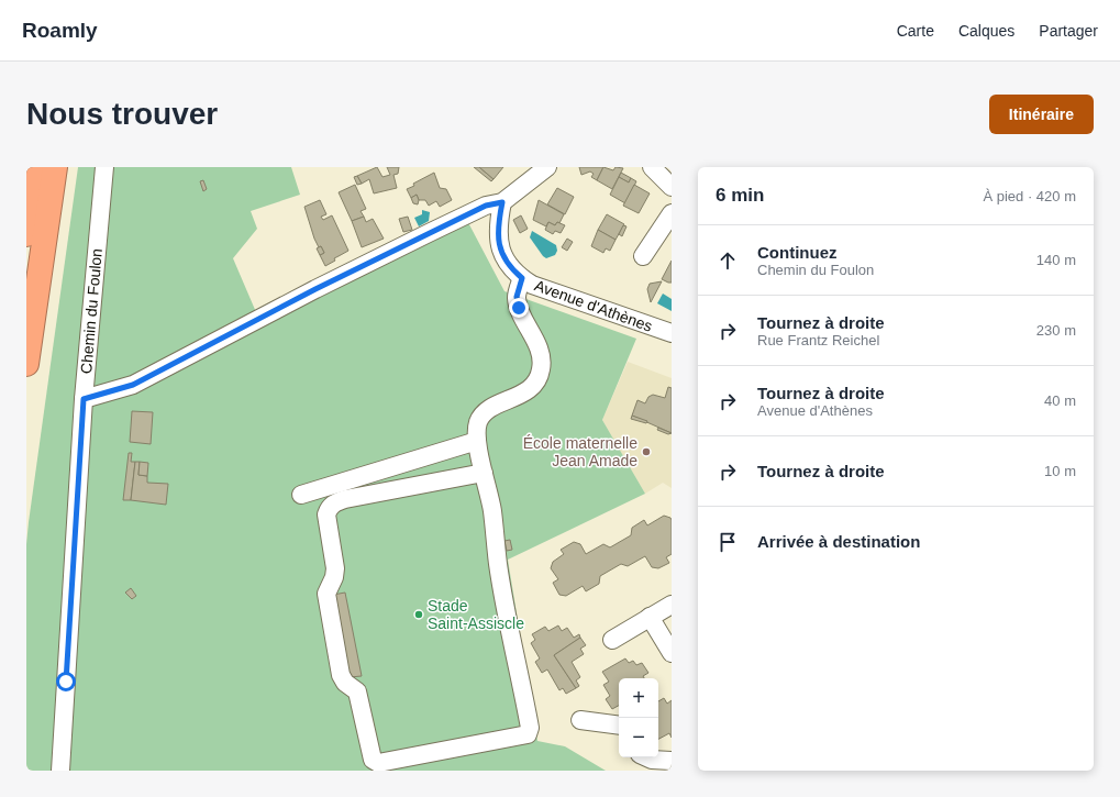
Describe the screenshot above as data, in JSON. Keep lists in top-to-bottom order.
{
  "streets": {
    "street": ["Avenue d'Athènes", "Chemin du Foulon"]
  },
  "places": ["École maternelle Jean Amade", "Stade Saint-Assiscle"],
  "page": {
    "header": "Roamly",
    "nav": ["Carte", "Calques", "Partager"],
    "buttons": "Itinéraire",
    "title": "Nous trouver",
    "heading": ["6 min", "À pied · 420 m"],
    "list": [
      ["Continuez", "Chemin du Foulon", "140 m"],
      ["Tournez à droite", "Rue Frantz Reichel", "230 m"],
      ["Tournez à droite", "Avenue d'Athènes", "40 m"],
      ["Tournez à droite", "10 m"],
      "Arrivée à destination"
    ],
    "map_buttons": ["+", "−"]
  }
}
